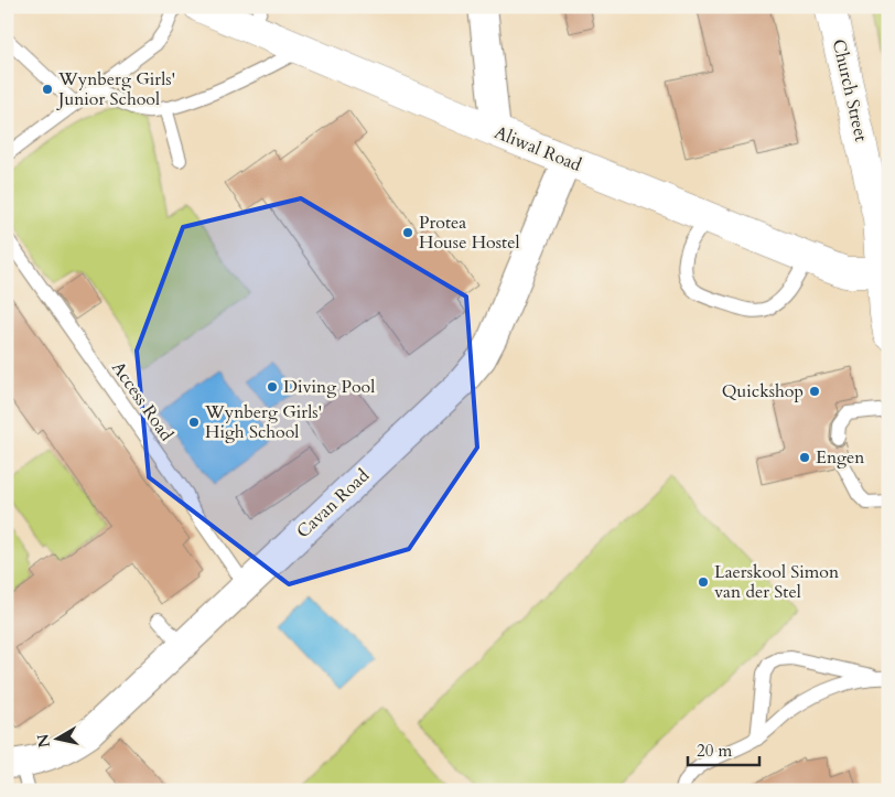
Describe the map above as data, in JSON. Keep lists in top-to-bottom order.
{
  "streets": {
    "street": ["Church Street", "Aliwal Road", "Cavan Road"],
    "lane": ["Access Road"]
  },
  "crossings": [
    ["Church Street", "Aliwal Road"],
    ["Aliwal Road", "Cavan Road"],
    ["Access Road", "Cavan Road"]
  ],
  "places": [
    "Wynberg Girls' Junior School",
    "Protea House Hostel",
    "Diving Pool",
    "Quickshop",
    "Wynberg Girls' High School",
    "Engen",
    "Laerskool Simon van der Stel"
  ],
  "scale_bar": "20 m",
  "north": "left"
}
